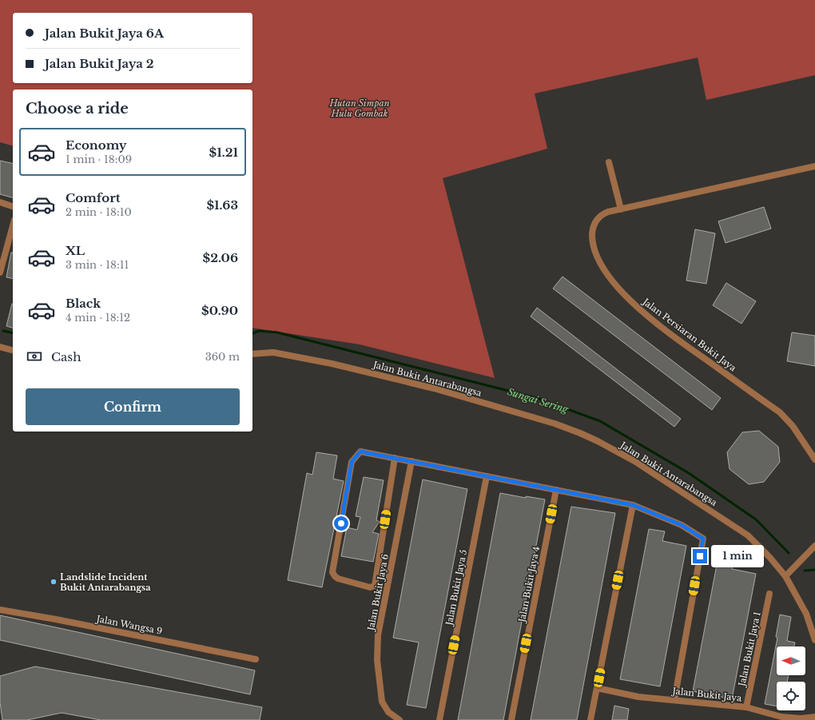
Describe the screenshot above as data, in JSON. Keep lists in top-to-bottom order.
{
  "streets": {
    "street": [
      "Jalan Persiaran Bukit Jaya",
      "Jalan Bukit Antarabangsa",
      "Jalan Bukit Jaya 4",
      "Jalan Bukit Jaya 5",
      "Jalan Bukit Jaya 6",
      "Jalan Wangsa 9",
      "Jalan Bukit Jaya 1",
      "Jalan Bukit Jaya"
    ]
  },
  "crossings": [
    ["Jalan Bukit Jaya 1", "Jalan Bukit Jaya"]
  ],
  "water": ["Sungai Sering"],
  "parks": ["Hutan Simpan Hulu Gombak"],
  "places": ["Landslide Incident Bukit Antarabangsa"],
  "north": "left",
  "page": {
    "banner": ["Jalan Bukit Jaya 6A", "Jalan Bukit Jaya 2"],
    "heading": "Choose a ride",
    "list": [
      {
        "name": "Economy",
        "note": "1 min · 18:09",
        "value": "$1.21"
      },
      {
        "name": "Comfort",
        "note": "2 min · 18:10",
        "value": "$1.63"
      },
      {
        "name": "XL",
        "note": "3 min · 18:11",
        "value": "$2.06"
      },
      {
        "name": "Black",
        "note": "4 min · 18:12",
        "value": "$0.90"
      }
    ],
    "pay": ["Cash", "360 m"],
    "buttons": "Confirm",
    "bubble": "1 min"
  }
}
